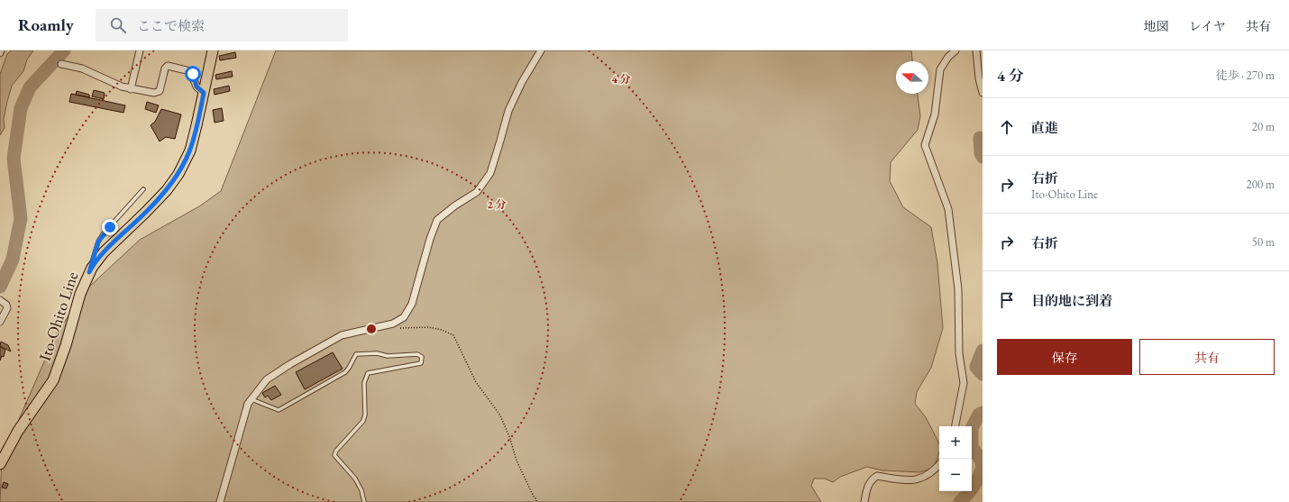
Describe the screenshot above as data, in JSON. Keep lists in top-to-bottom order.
{
  "streets": {
    "main road": ["Ito-Ohito Line"]
  },
  "north": "left",
  "page": {
    "header": "Roamly",
    "search": "ここで検索",
    "nav": ["地図", "レイヤ", "共有"],
    "heading": ["4 分", "徒歩 · 270 m"],
    "list": [
      ["直進", "20 m"],
      ["右折", "Ito-Ohito Line", "200 m"],
      ["右折", "50 m"],
      "目的地に到着"
    ],
    "buttons": ["保存", "共有"],
    "map_buttons": ["+", "−"]
  },
  "rings": ["4 分", "2 分"]
}
